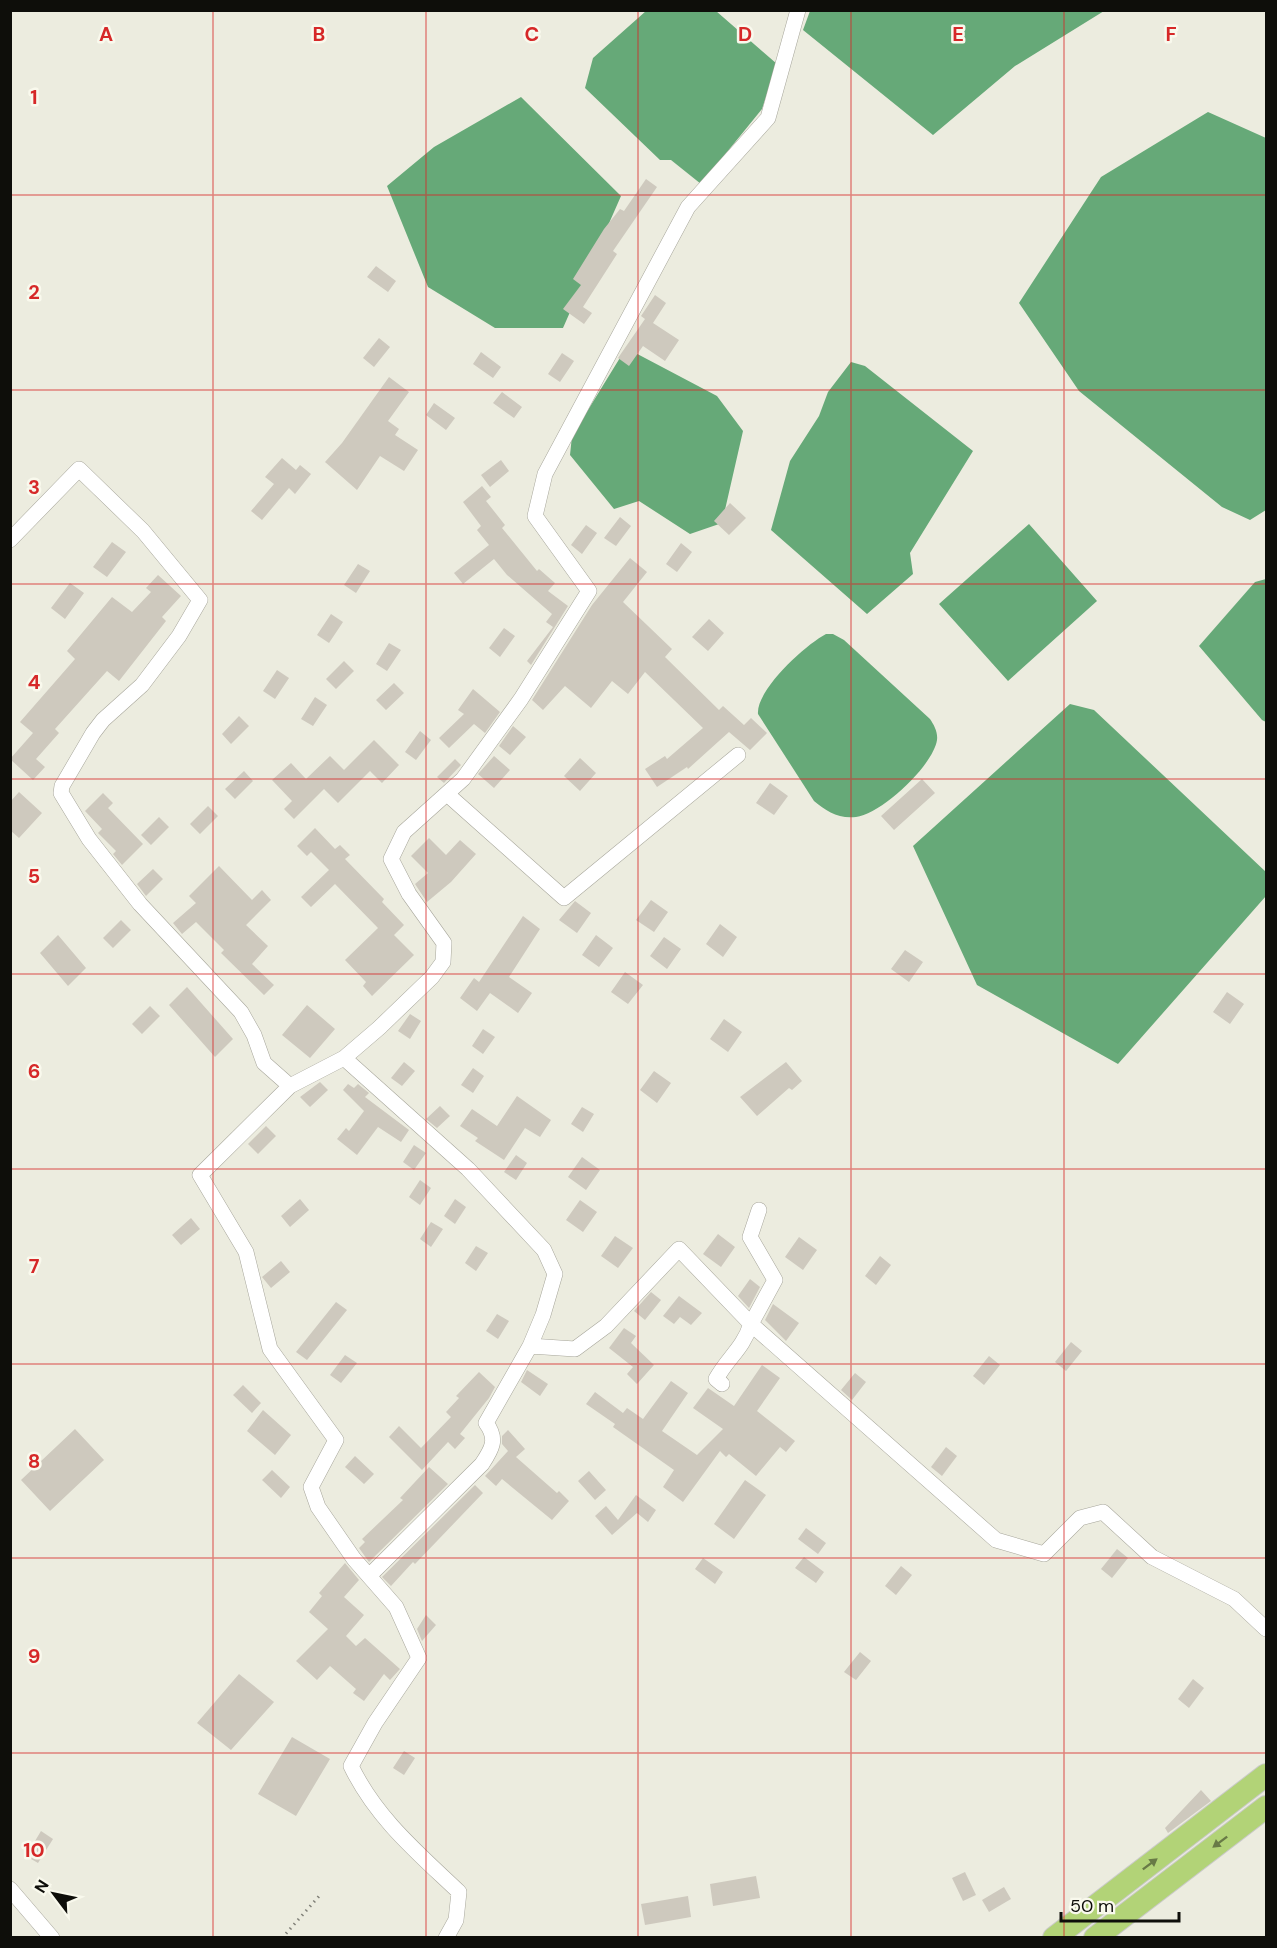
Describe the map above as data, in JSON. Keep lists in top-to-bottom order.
{
  "scale_bar": "50 m",
  "north": "top left",
  "grid": {
    "columns": [
      "A",
      "B",
      "C",
      "D",
      "E",
      "F"
    ],
    "rows": [
      "1",
      "2",
      "3",
      "4",
      "5",
      "6",
      "7",
      "8",
      "9",
      "10"
    ]
  }
}
